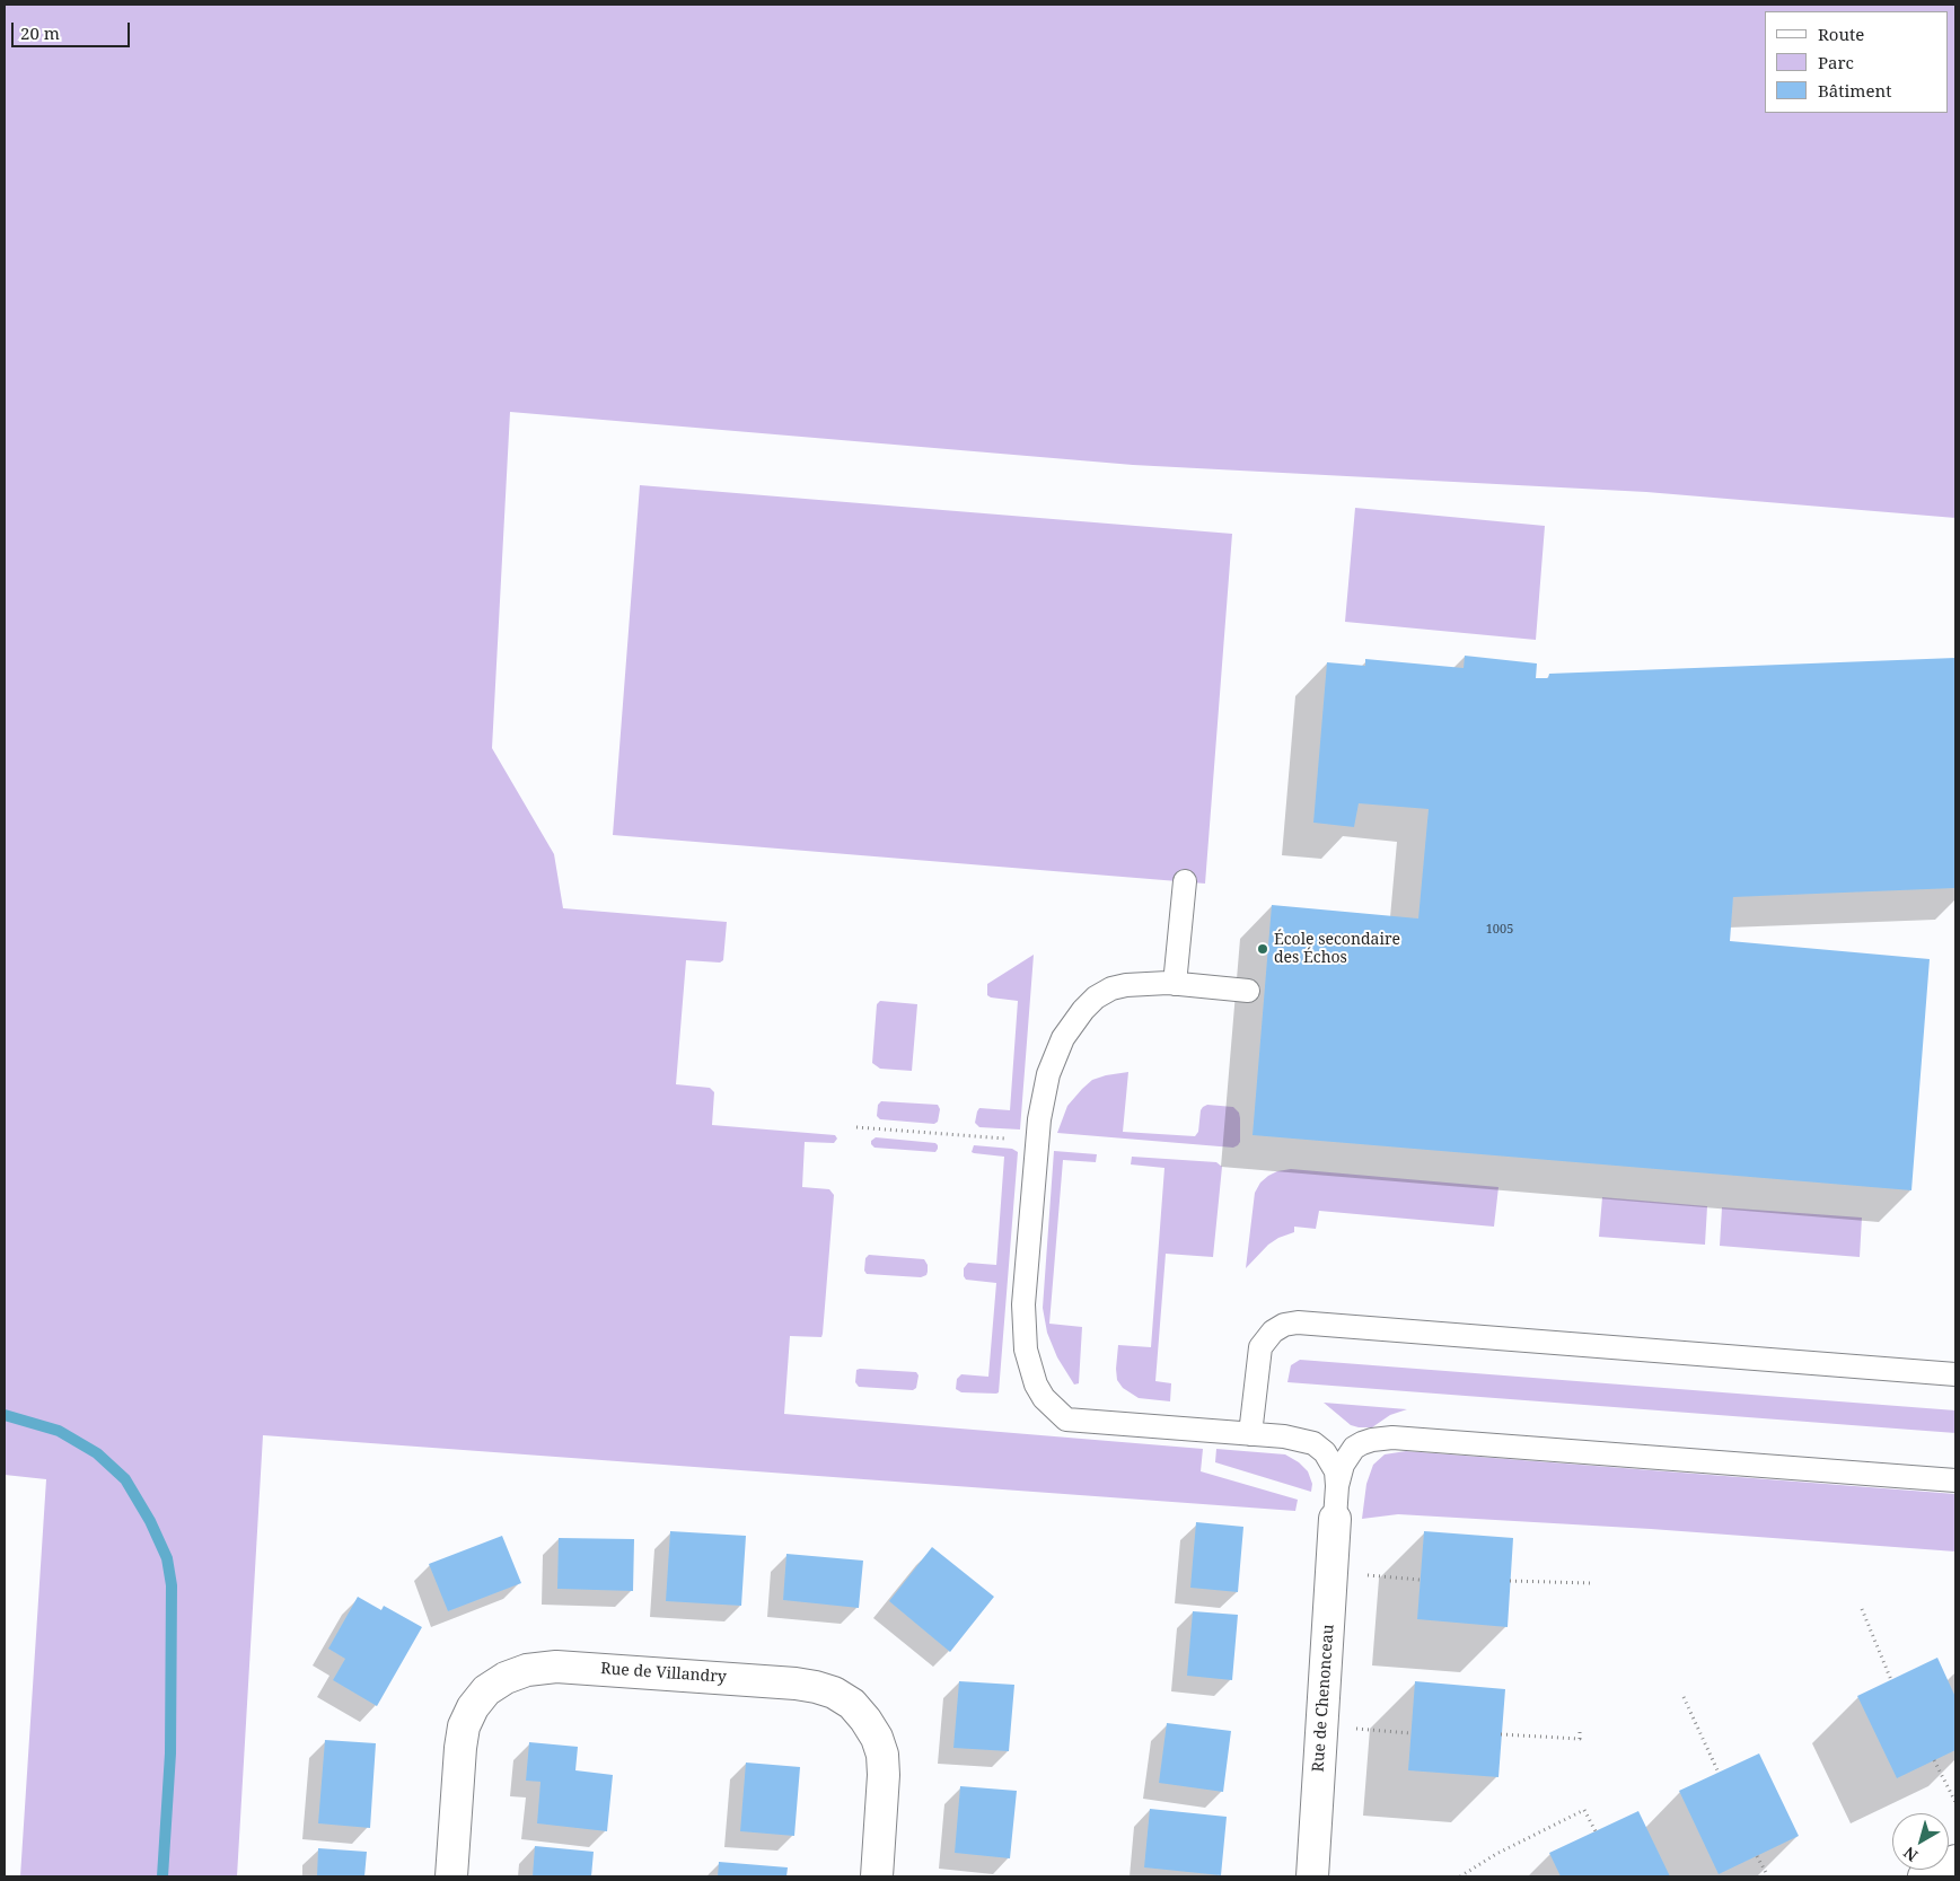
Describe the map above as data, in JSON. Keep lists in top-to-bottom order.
{
  "streets": {
    "street": ["Rue de Villandry", "Rue de Chenonceau"]
  },
  "places": ["École secondaire des Échos"],
  "house_numbers": ["1005"],
  "legend": ["Route", "Parc", "Bâtiment"],
  "scale_bar": "20 m",
  "north": "bottom left"
}
